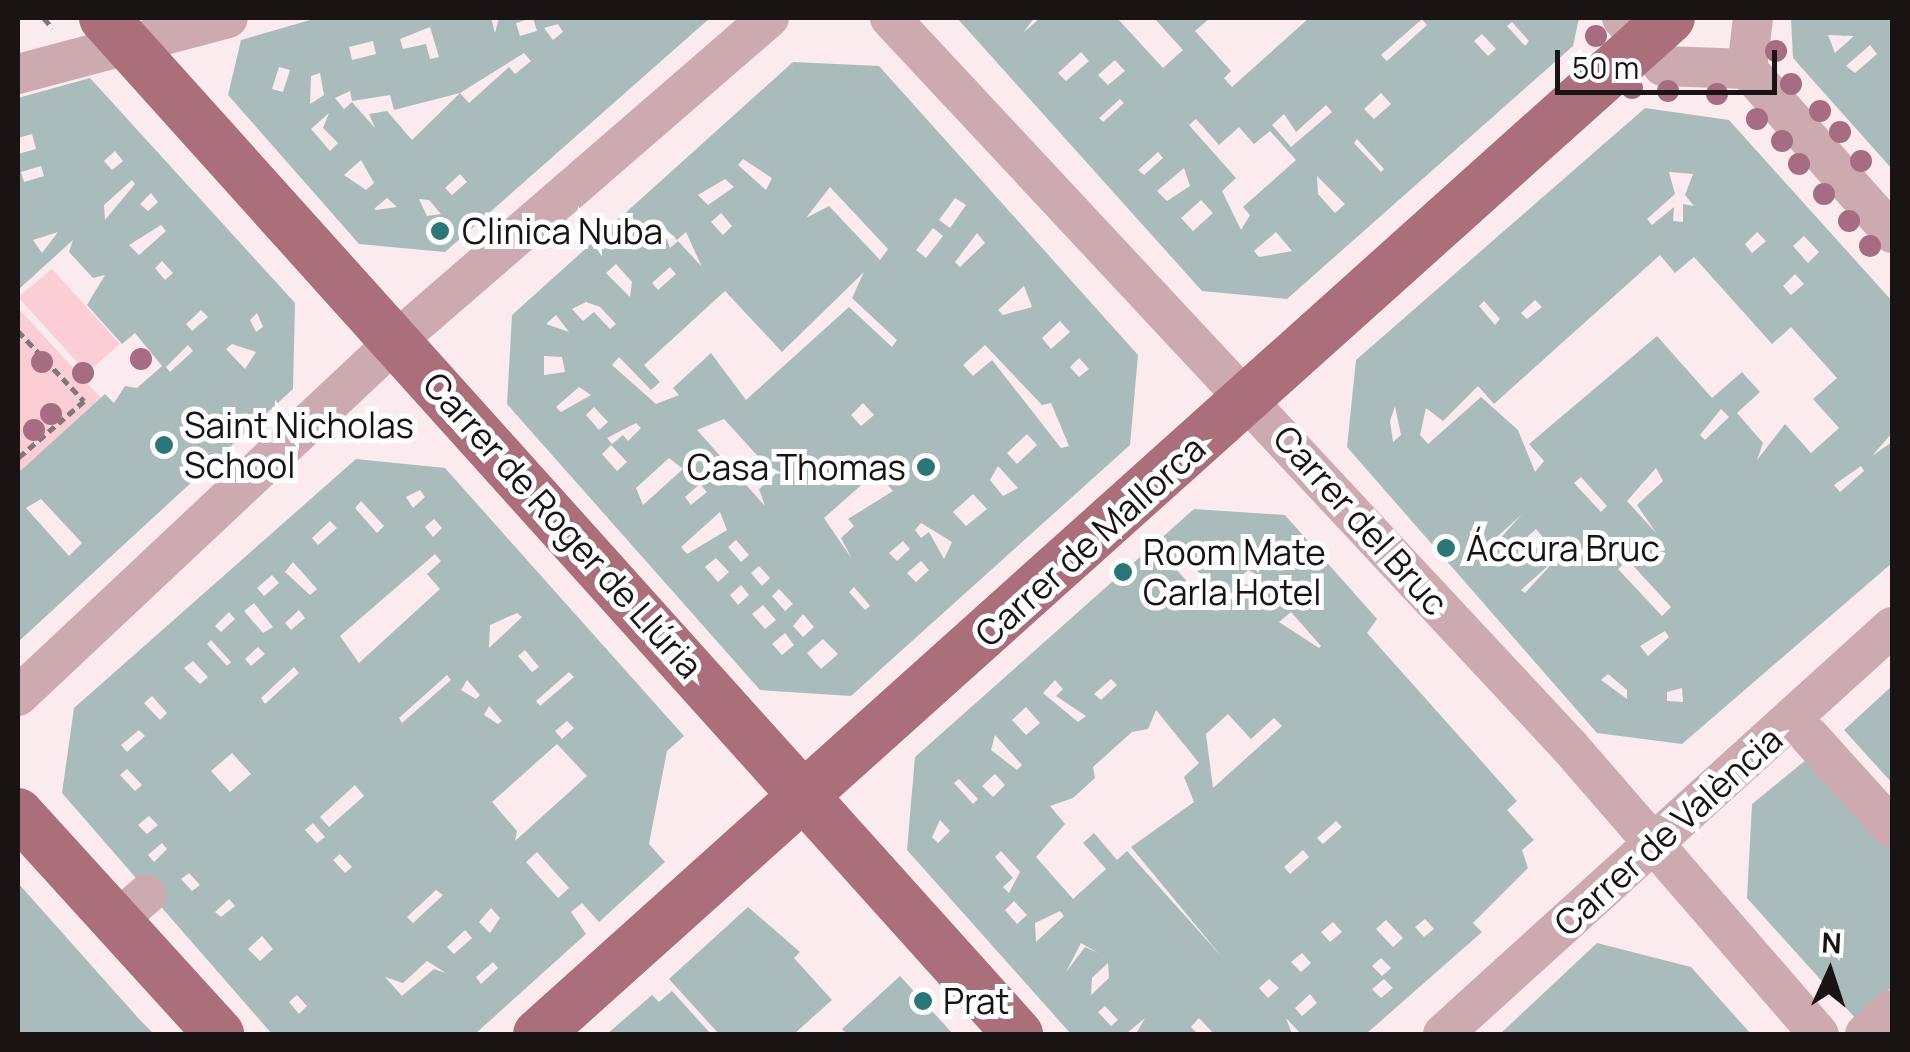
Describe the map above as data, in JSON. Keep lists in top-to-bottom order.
{
  "streets": {
    "main road": ["Carrer de Roger de Llúria", "Carrer de Mallorca"],
    "street": ["Carrer del Bruc", "Carrer de València"]
  },
  "crossings": [
    ["Carrer del Bruc", "Carrer de Mallorca"],
    ["Carrer del Bruc", "Carrer de València"],
    ["Carrer de Roger de Llúria", "Carrer de Mallorca"]
  ],
  "places": [
    "Clinica Nuba",
    "Saint Nicholas School",
    "Casa Thomas",
    "Áccura Bruc",
    "Room Mate Carla Hotel",
    "Prat"
  ],
  "scale_bar": "50 m",
  "north": "top"
}
